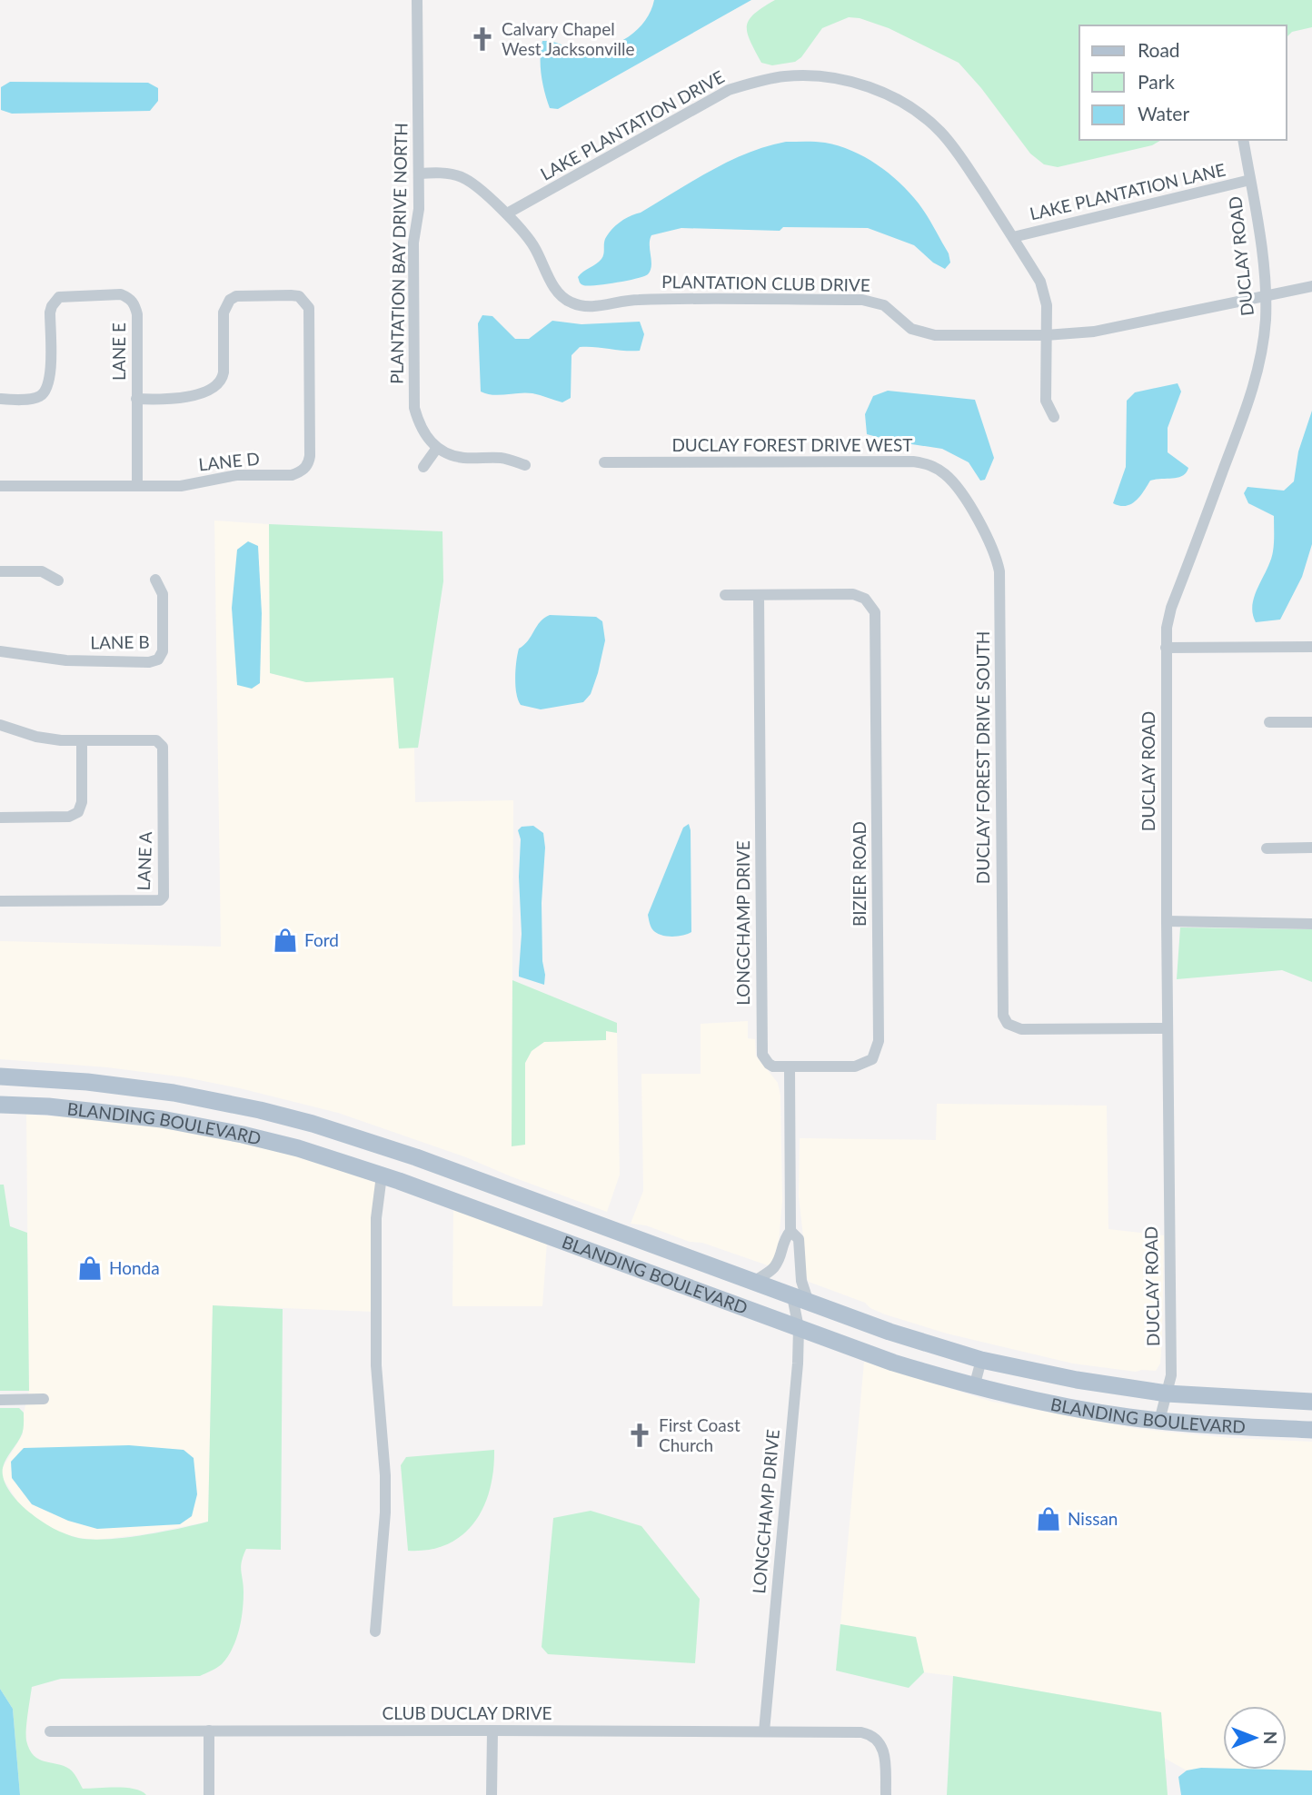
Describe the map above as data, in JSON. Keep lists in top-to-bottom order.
{
  "streets": {
    "main road": ["BLANDING BOULEVARD"],
    "street": [
      "LAKE PLANTATION DRIVE",
      "LAKE PLANTATION LANE",
      "PLANTATION BAY DRIVE NORTH",
      "DUCLAY ROAD",
      "PLANTATION CLUB DRIVE",
      "LANE E",
      "DUCLAY FOREST DRIVE WEST",
      "LANE D",
      "LANE B",
      "DUCLAY FOREST DRIVE SOUTH",
      "LANE A",
      "BIZIER ROAD",
      "LONGCHAMP DRIVE",
      "CLUB DUCLAY DRIVE"
    ]
  },
  "crossings": [
    ["LAKE PLANTATION DRIVE", "LAKE PLANTATION LANE"],
    ["LAKE PLANTATION DRIVE", "PLANTATION CLUB DRIVE"],
    ["LAKE PLANTATION LANE", "DUCLAY ROAD"],
    ["PLANTATION BAY DRIVE NORTH", "PLANTATION CLUB DRIVE"],
    ["DUCLAY ROAD", "PLANTATION CLUB DRIVE"],
    ["DUCLAY ROAD", "DUCLAY FOREST DRIVE SOUTH"],
    ["DUCLAY ROAD", "BLANDING BOULEVARD"],
    ["LANE E", "LANE D"],
    ["DUCLAY FOREST DRIVE WEST", "DUCLAY FOREST DRIVE SOUTH"],
    ["BIZIER ROAD", "LONGCHAMP DRIVE"],
    ["LONGCHAMP DRIVE", "BLANDING BOULEVARD"],
    ["LONGCHAMP DRIVE", "CLUB DUCLAY DRIVE"]
  ],
  "places": {
    "church": ["Calvary Chapel West Jacksonville", "First Coast Church"],
    "shop": ["Ford", "Honda", "Nissan"]
  },
  "legend": ["Road", "Park", "Water"],
  "north": "right"
}
